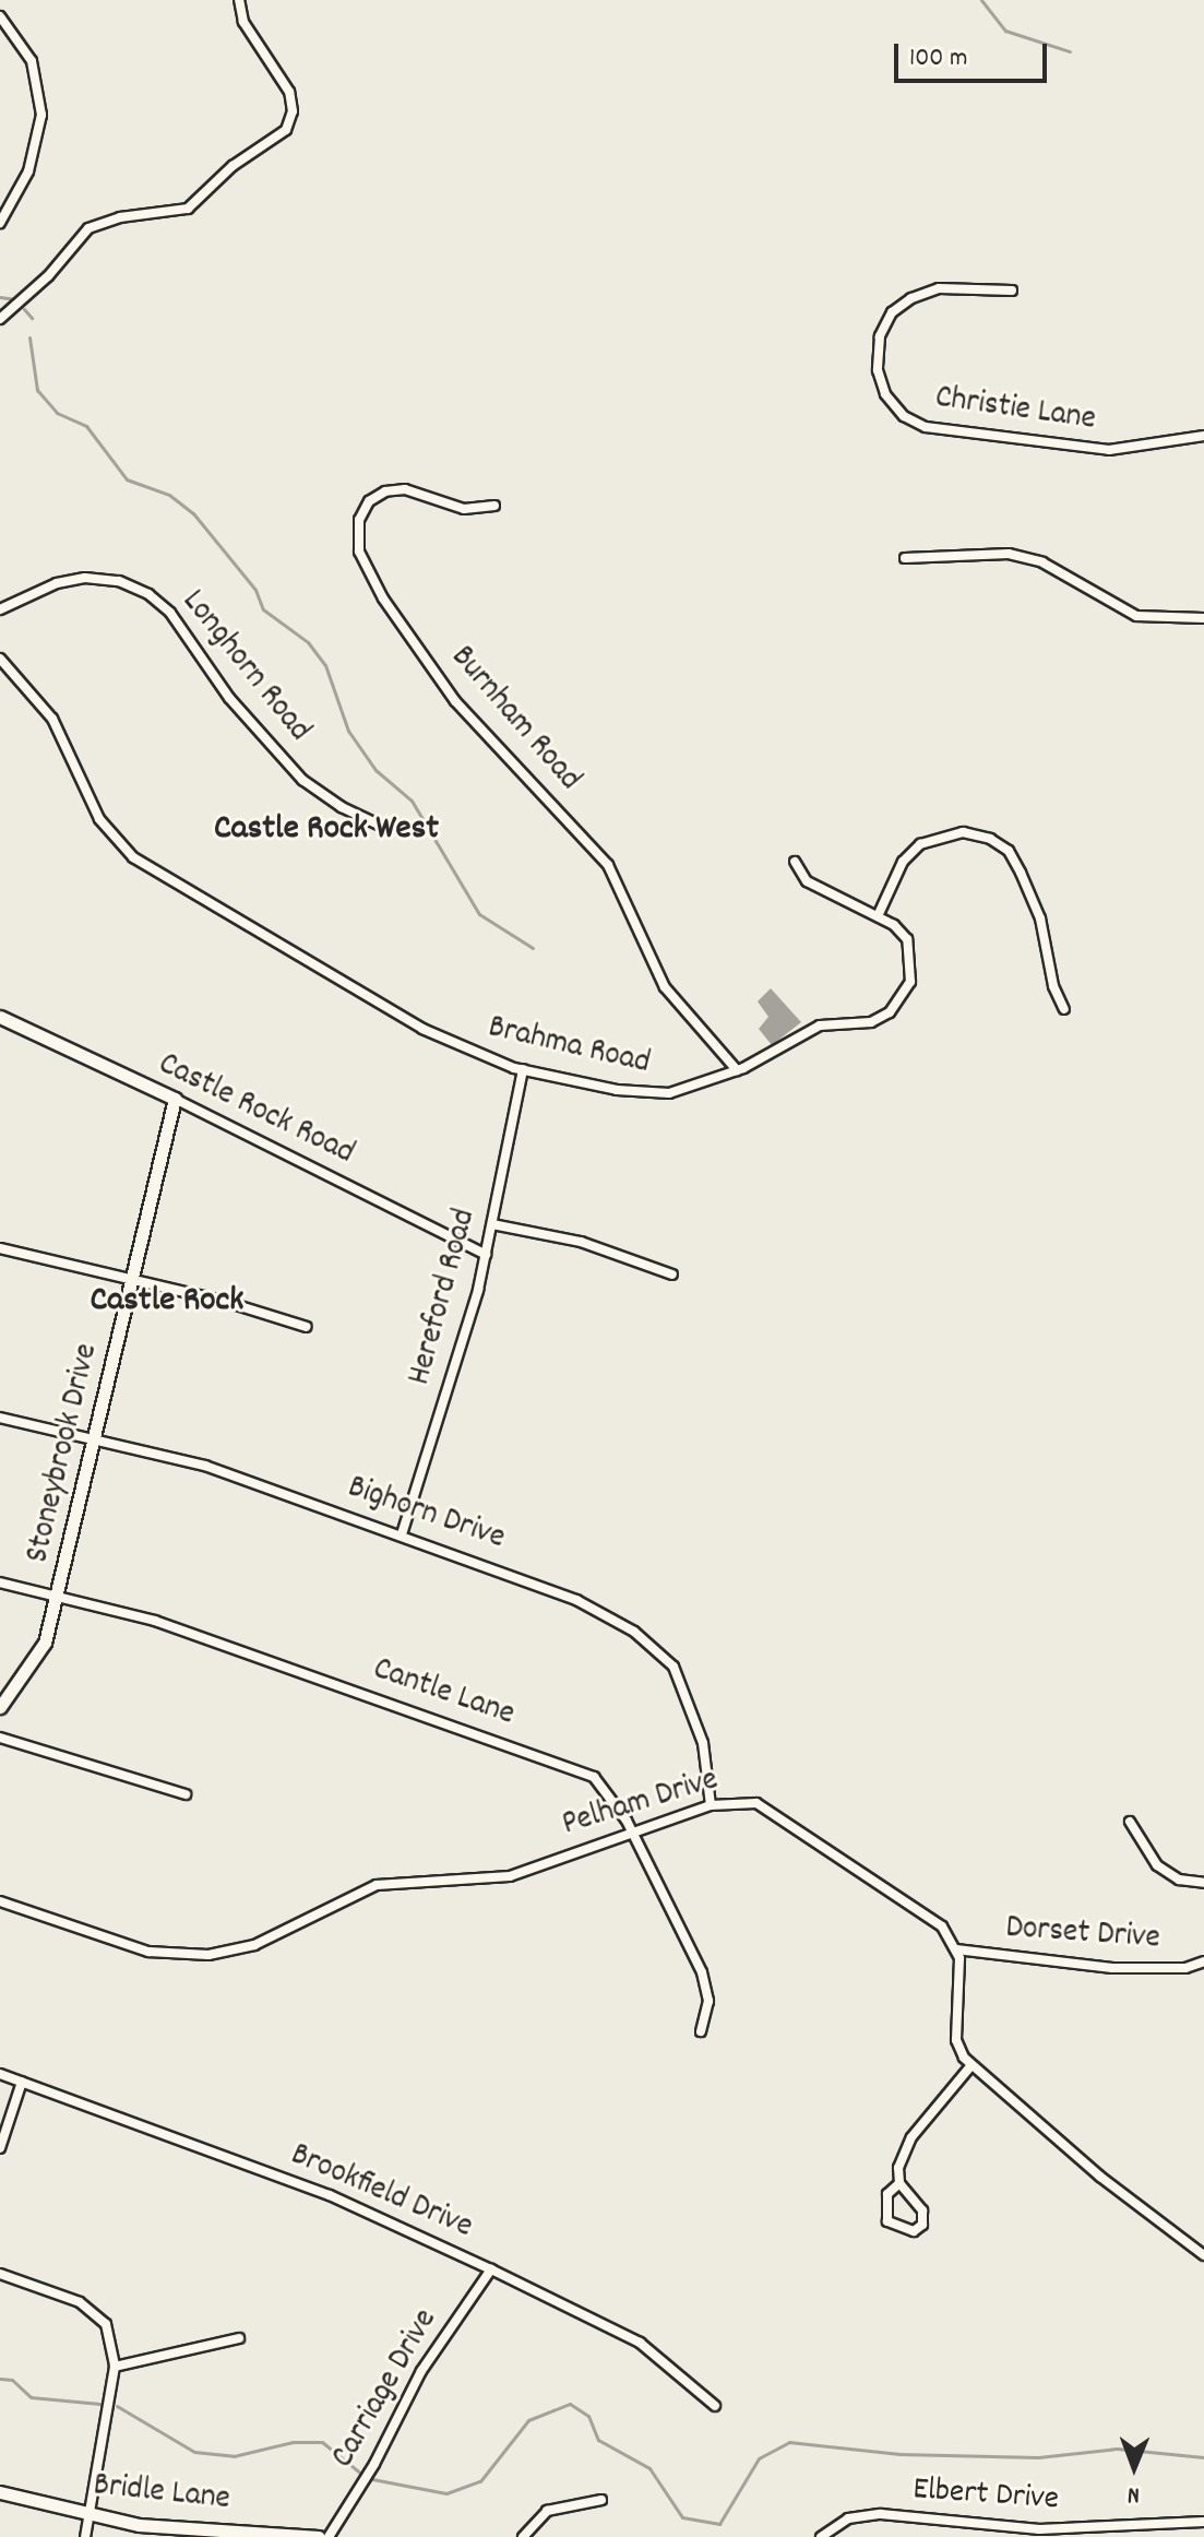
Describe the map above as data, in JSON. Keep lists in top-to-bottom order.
{
  "streets": {
    "street": [
      "Christie Lane",
      "Longhorn Road",
      "Burnham Road",
      "Brahma Road",
      "Castle Rock Road",
      "Hereford Road",
      "Stoneybrook Drive",
      "Bighorn Drive",
      "Cantle Lane",
      "Pelham Drive",
      "Dorset Drive",
      "Brookfield Drive",
      "Carriage Drive",
      "Bridle Lane",
      "Elbert Drive"
    ]
  },
  "crossings": [
    ["Burnham Road", "Brahma Road"],
    ["Brahma Road", "Hereford Road"],
    ["Castle Rock Road", "Hereford Road"],
    ["Castle Rock Road", "Stoneybrook Drive"],
    ["Hereford Road", "Bighorn Drive"],
    ["Stoneybrook Drive", "Bighorn Drive"],
    ["Stoneybrook Drive", "Cantle Lane"],
    ["Bighorn Drive", "Pelham Drive"],
    ["Cantle Lane", "Pelham Drive"],
    ["Pelham Drive", "Dorset Drive"],
    ["Brookfield Drive", "Carriage Drive"]
  ],
  "districts": ["Castle Rock West", "Castle Rock"],
  "scale_bar": "100 m",
  "north": "bottom"
}
